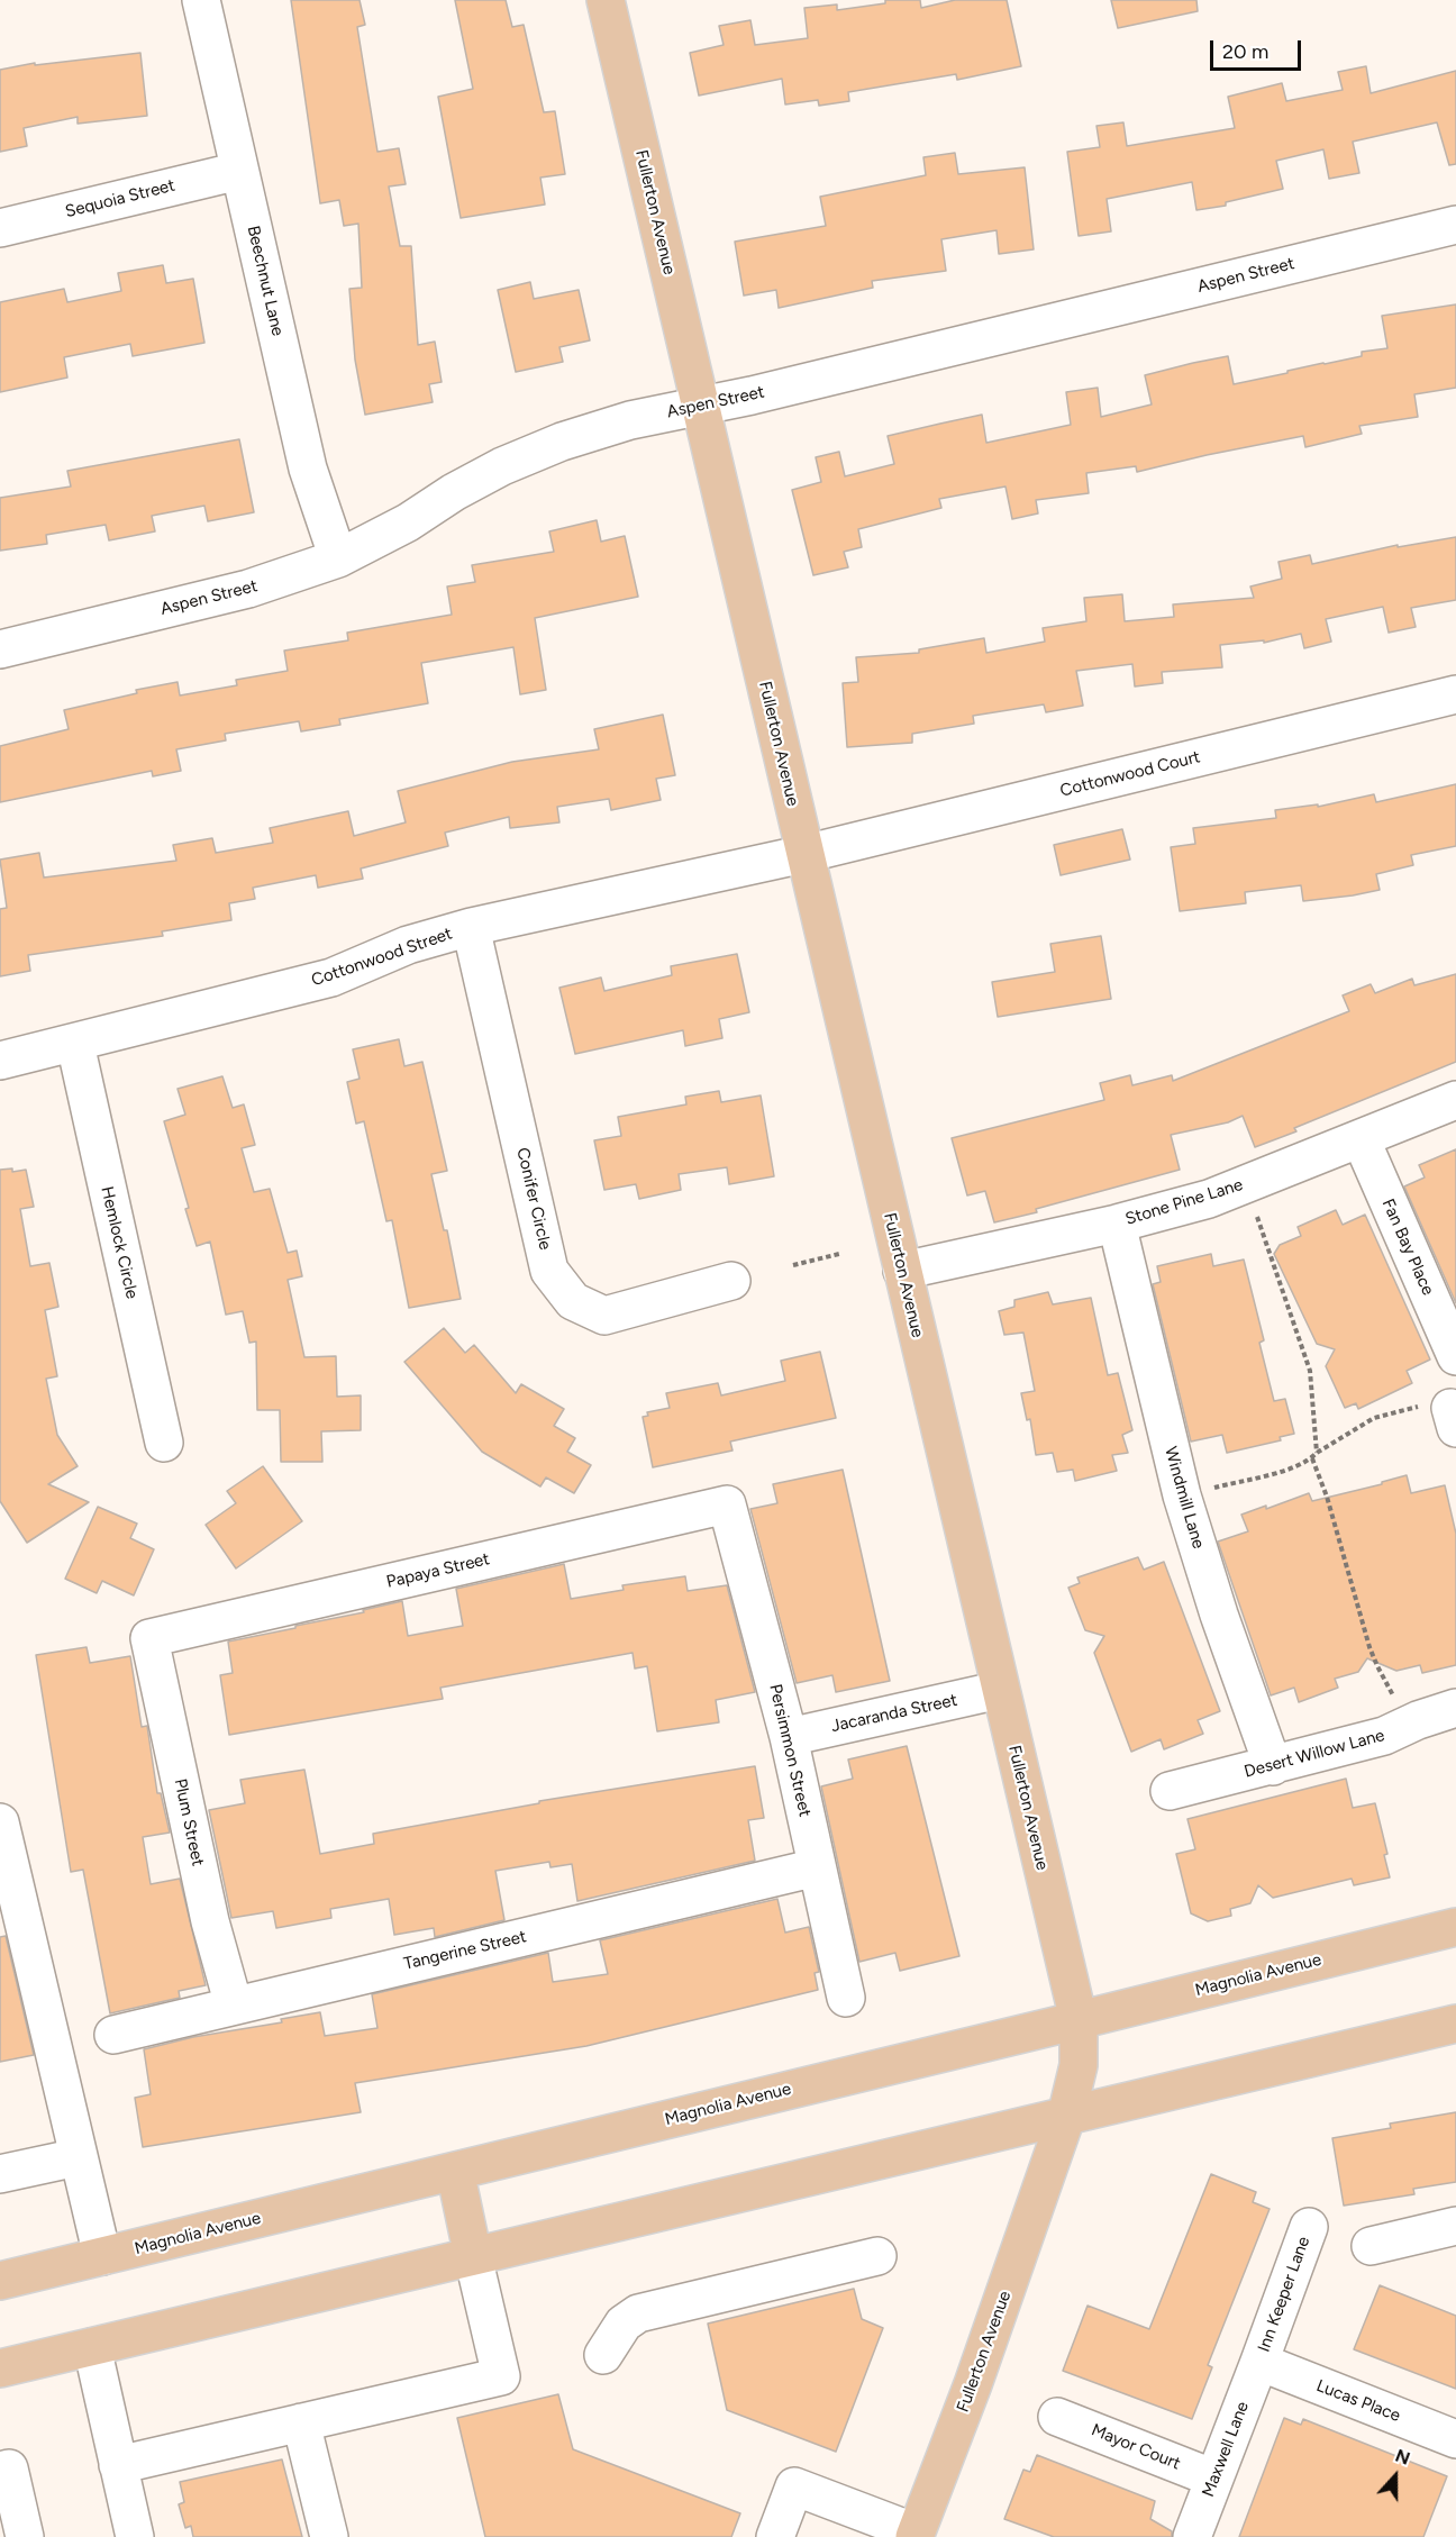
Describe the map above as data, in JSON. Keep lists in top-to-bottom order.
{
  "streets": {
    "main road": ["Fullerton Avenue", "Magnolia Avenue"],
    "street": [
      "Sequoia Street",
      "Aspen Street",
      "Beechnut Lane",
      "Cottonwood Court",
      "Cottonwood Street",
      "Conifer Circle",
      "Stone Pine Lane",
      "Hemlock Circle",
      "Fan Bay Place",
      "Windmill Lane",
      "Papaya Street",
      "Jacaranda Street",
      "Persimmon Street",
      "Desert Willow Lane",
      "Plum Street",
      "Tangerine Street",
      "Inn Keeper Lane",
      "Lucas Place",
      "Mayor Court",
      "Maxwell Lane"
    ]
  },
  "crossings": [
    ["Sequoia Street", "Beechnut Lane"],
    ["Fullerton Avenue", "Aspen Street"],
    ["Fullerton Avenue", "Cottonwood Court"],
    ["Fullerton Avenue", "Cottonwood Street"],
    ["Fullerton Avenue", "Stone Pine Lane"],
    ["Fullerton Avenue", "Jacaranda Street"],
    ["Fullerton Avenue", "Magnolia Avenue"],
    ["Aspen Street", "Beechnut Lane"],
    ["Cottonwood Court", "Cottonwood Street"],
    ["Cottonwood Street", "Conifer Circle"],
    ["Cottonwood Street", "Hemlock Circle"],
    ["Stone Pine Lane", "Fan Bay Place"],
    ["Stone Pine Lane", "Windmill Lane"],
    ["Windmill Lane", "Desert Willow Lane"],
    ["Papaya Street", "Persimmon Street"],
    ["Papaya Street", "Plum Street"],
    ["Jacaranda Street", "Persimmon Street"],
    ["Persimmon Street", "Tangerine Street"],
    ["Plum Street", "Tangerine Street"],
    ["Inn Keeper Lane", "Lucas Place"],
    ["Inn Keeper Lane", "Maxwell Lane"],
    ["Lucas Place", "Maxwell Lane"],
    ["Mayor Court", "Maxwell Lane"]
  ],
  "scale_bar": "20 m",
  "north": "top"
}
